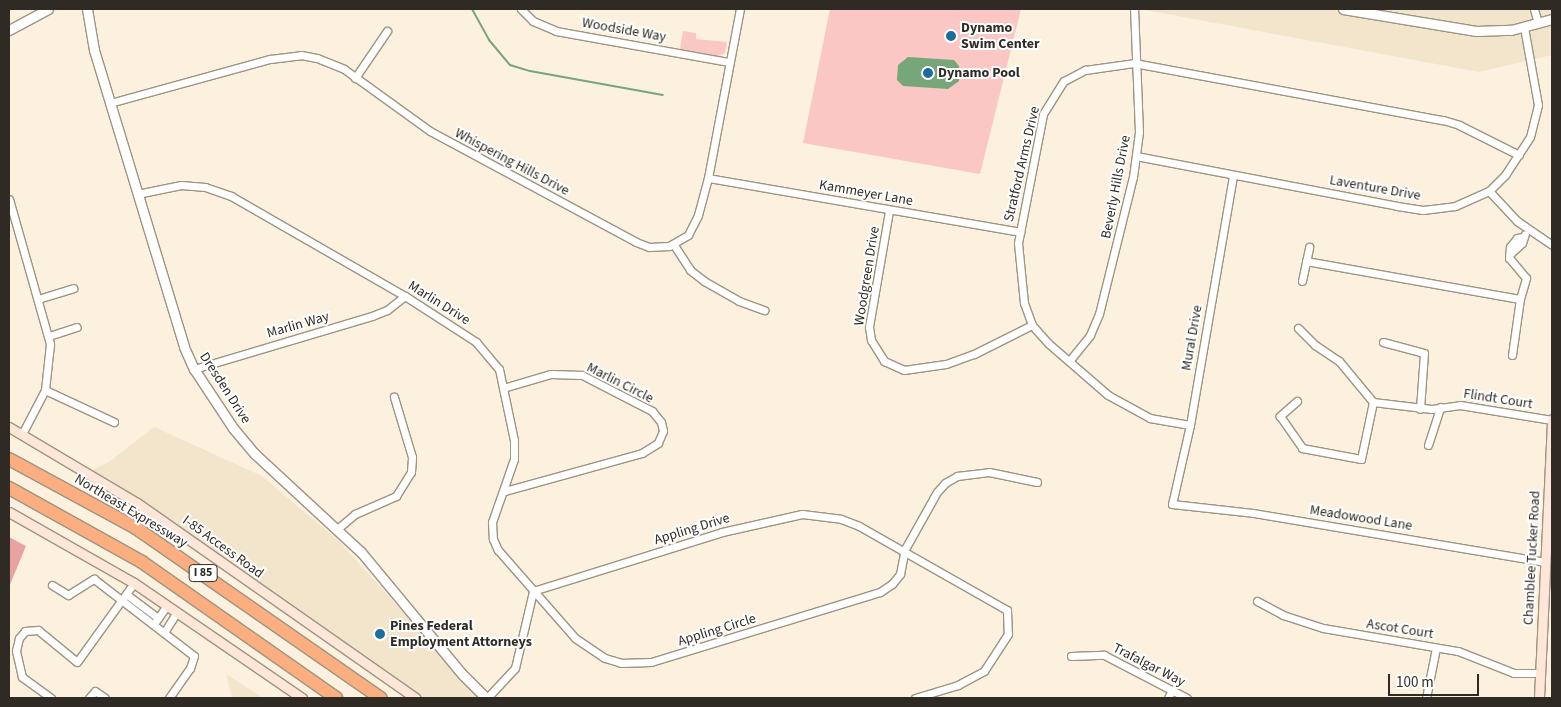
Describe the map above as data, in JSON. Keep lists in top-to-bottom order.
{
  "streets": {
    "highway": ["Northeast Expressway", "I 85"],
    "main road": ["I-85 Access Road", "Chamblee Tucker Road"],
    "street": [
      "Woodside Way",
      "Whispering Hills Drive",
      "Stratford Arms Drive",
      "Beverly Hills Drive",
      "Laventure Drive",
      "Kammeyer Lane",
      "Woodgreen Drive",
      "Marlin Drive",
      "Marlin Way",
      "Mural Drive",
      "Marlin Circle",
      "Dresden Drive",
      "Flindt Court",
      "Meadowood Lane",
      "Appling Drive",
      "Ascot Court",
      "Appling Circle",
      "Trafalgar Way"
    ]
  },
  "crossings": [
    ["Whispering Hills Drive", "Dresden Drive"],
    ["Stratford Arms Drive", "Beverly Hills Drive"],
    ["Stratford Arms Drive", "Laventure Drive"],
    ["Stratford Arms Drive", "Kammeyer Lane"],
    ["Stratford Arms Drive", "Woodgreen Drive"],
    ["Stratford Arms Drive", "Mural Drive"],
    ["Beverly Hills Drive", "Laventure Drive"],
    ["Laventure Drive", "Mural Drive"],
    ["Kammeyer Lane", "Woodgreen Drive"],
    ["Marlin Drive", "Marlin Way"],
    ["Marlin Drive", "Marlin Circle"],
    ["Marlin Drive", "Dresden Drive"],
    ["Marlin Drive", "Appling Drive"],
    ["Marlin Drive", "Appling Circle"],
    ["Marlin Way", "Dresden Drive"],
    ["Mural Drive", "Meadowood Lane"],
    ["Flindt Court", "Chamblee Tucker Road"],
    ["Meadowood Lane", "Chamblee Tucker Road"],
    ["Appling Drive", "Appling Circle"],
    ["Chamblee Tucker Road", "Ascot Court"]
  ],
  "places": ["Dynamo Swim Center", "Dynamo Pool", "Pines Federal Employment Attorneys"],
  "scale_bar": "100 m"
}
